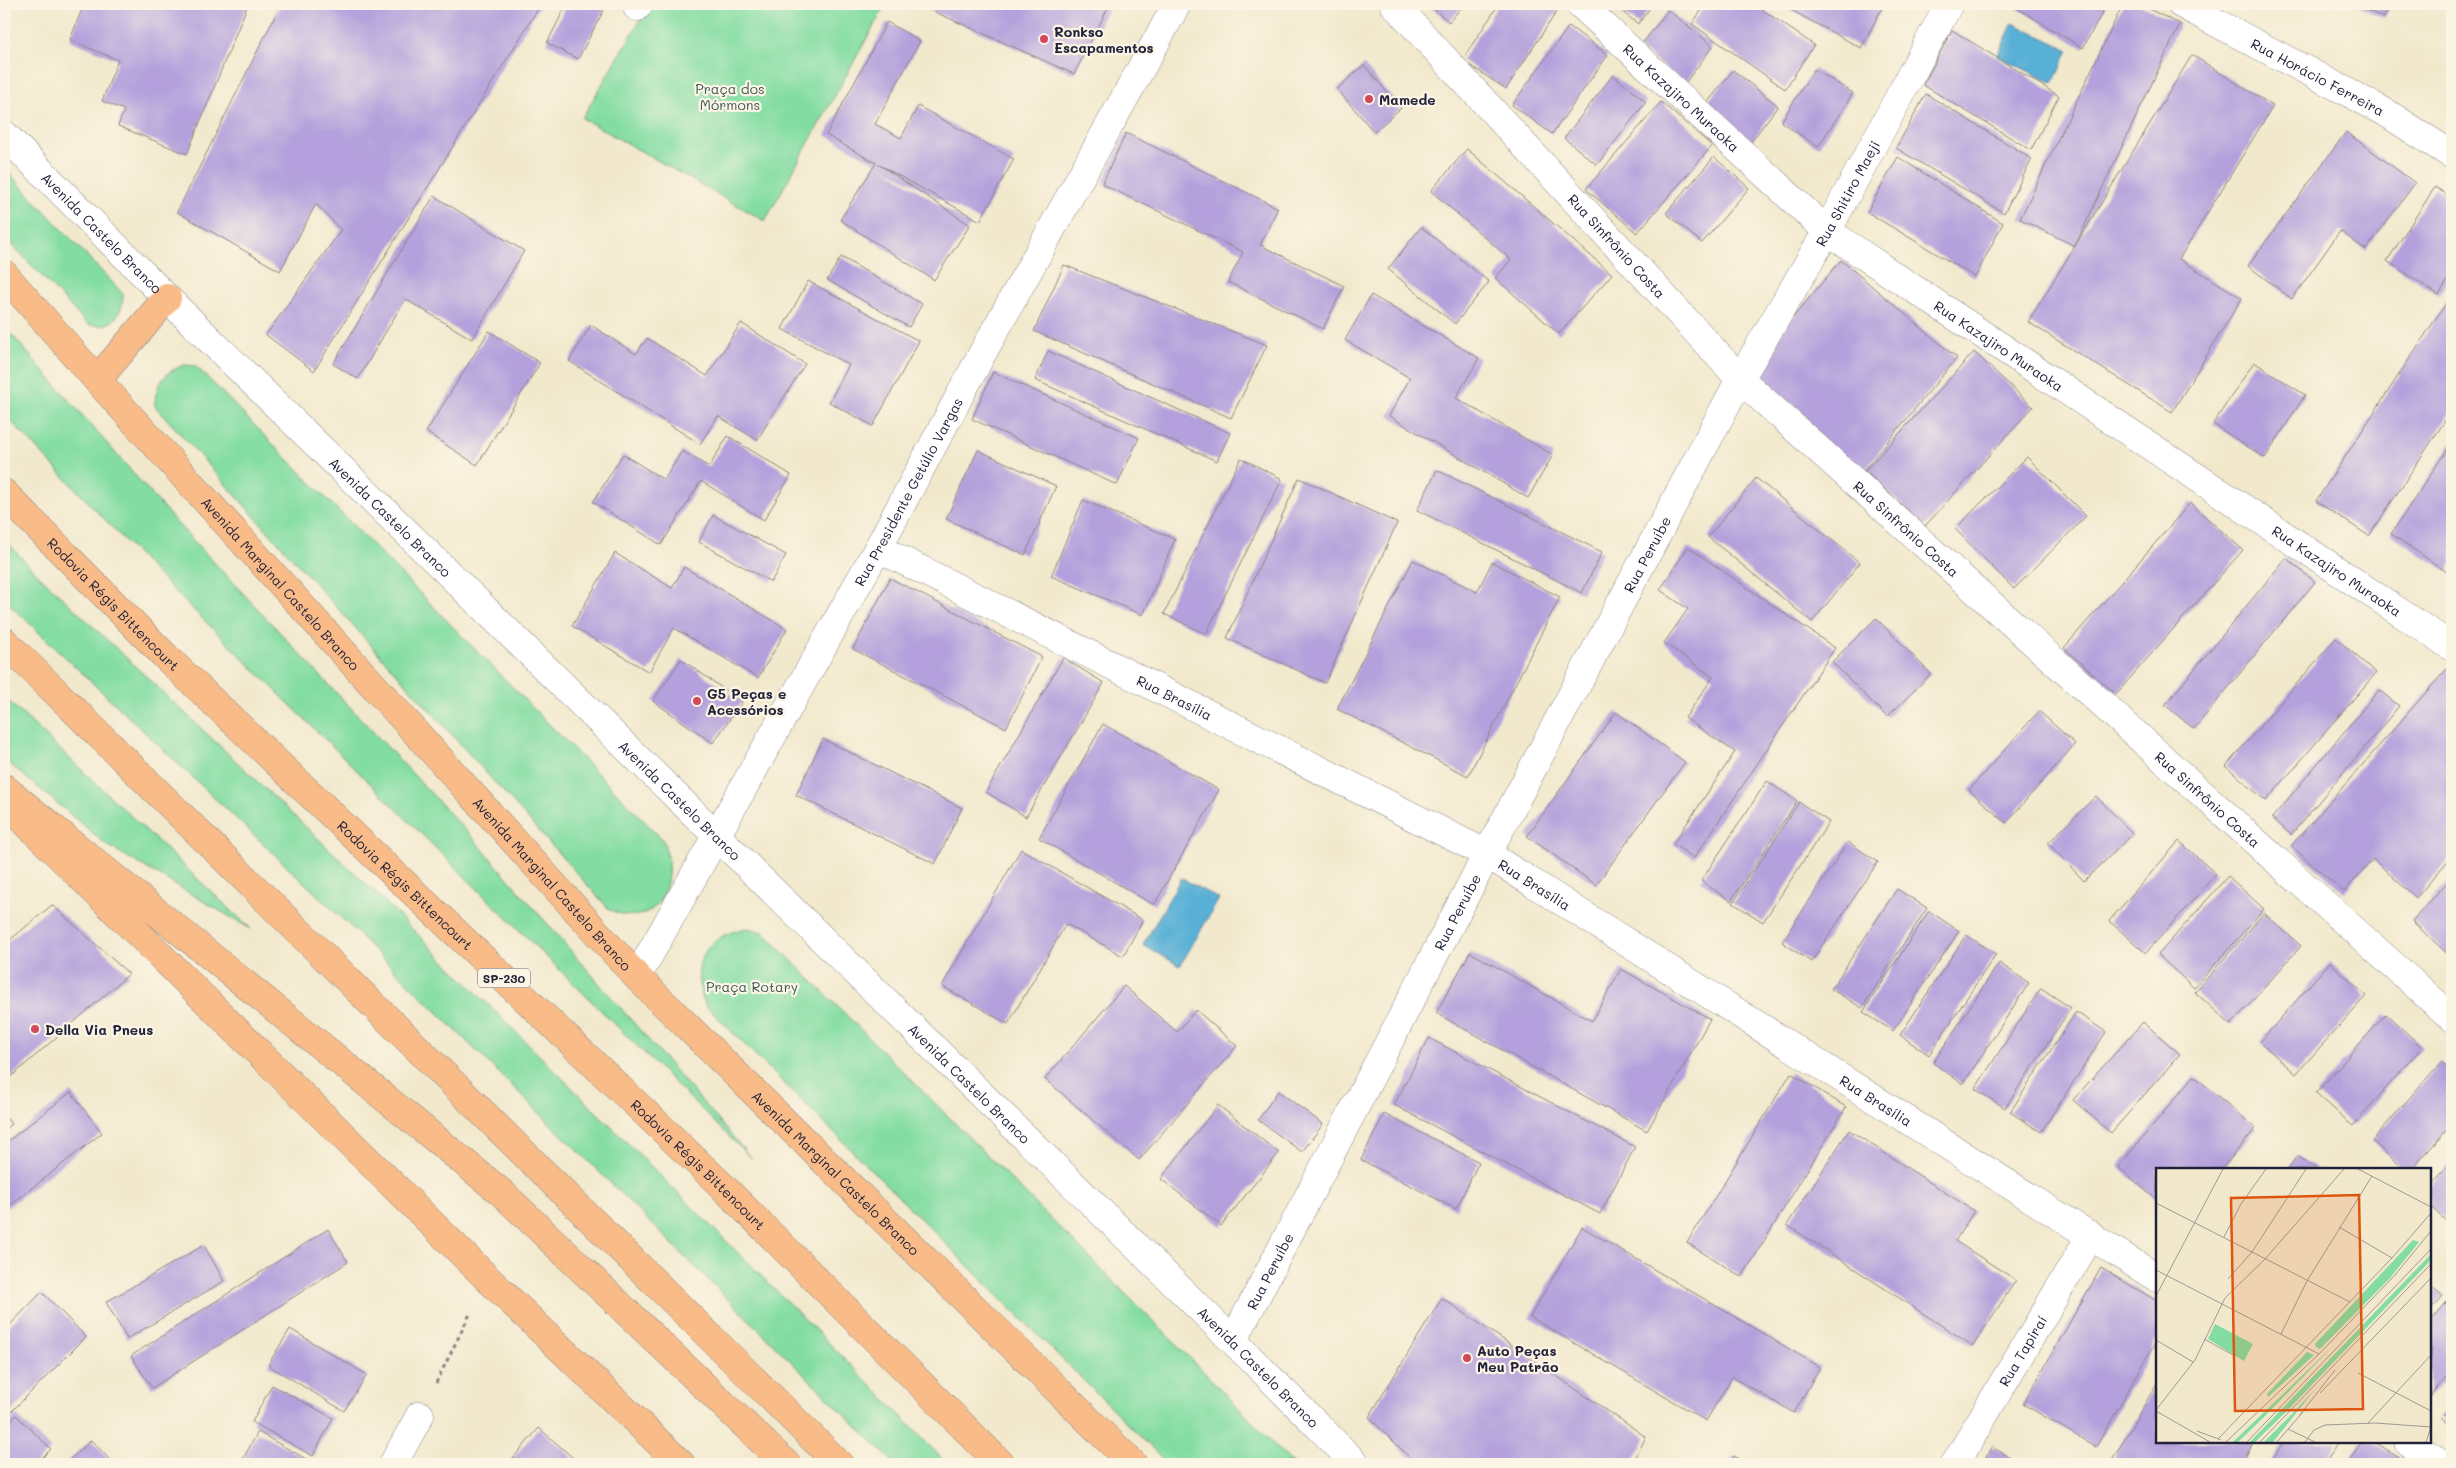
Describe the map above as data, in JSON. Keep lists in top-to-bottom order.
{
  "streets": {
    "main road": ["Avenida Marginal Castelo Branco", "Rodovia Régis Bittencourt", "SP-230"],
    "street": [
      "Rua Horácio Ferreira",
      "Rua Kazajiro Muraoka",
      "Rua Shitiro Maeji",
      "Avenida Castelo Branco",
      "Rua Sinfrônio Costa",
      "Rua Presidente Getúlio Vargas",
      "Rua Peruíbe",
      "Rua Brasília",
      "Rua Tapiraí"
    ]
  },
  "crossings": [
    ["Rua Kazajiro Muraoka", "Rua Shitiro Maeji"],
    ["Rua Shitiro Maeji", "Rua Sinfrônio Costa"],
    ["Rua Shitiro Maeji", "Rua Peruíbe"],
    ["Avenida Castelo Branco", "Rua Presidente Getúlio Vargas"],
    ["Avenida Castelo Branco", "Rua Peruíbe"],
    ["Rua Sinfrônio Costa", "Rua Peruíbe"],
    ["Rua Presidente Getúlio Vargas", "Avenida Marginal Castelo Branco"],
    ["Rua Presidente Getúlio Vargas", "Rua Brasília"],
    ["Rua Peruíbe", "Rua Brasília"],
    ["Rua Brasília", "Rua Tapiraí"]
  ],
  "parks": ["Praça dos Mórmons", "Praça Rotary"],
  "places": [
    "Ronkso Escapamentos",
    "Mamede",
    "G5 Peças e Acessórios",
    "Della Via Pneus",
    "Auto Peças Meu Patrão"
  ]
}
